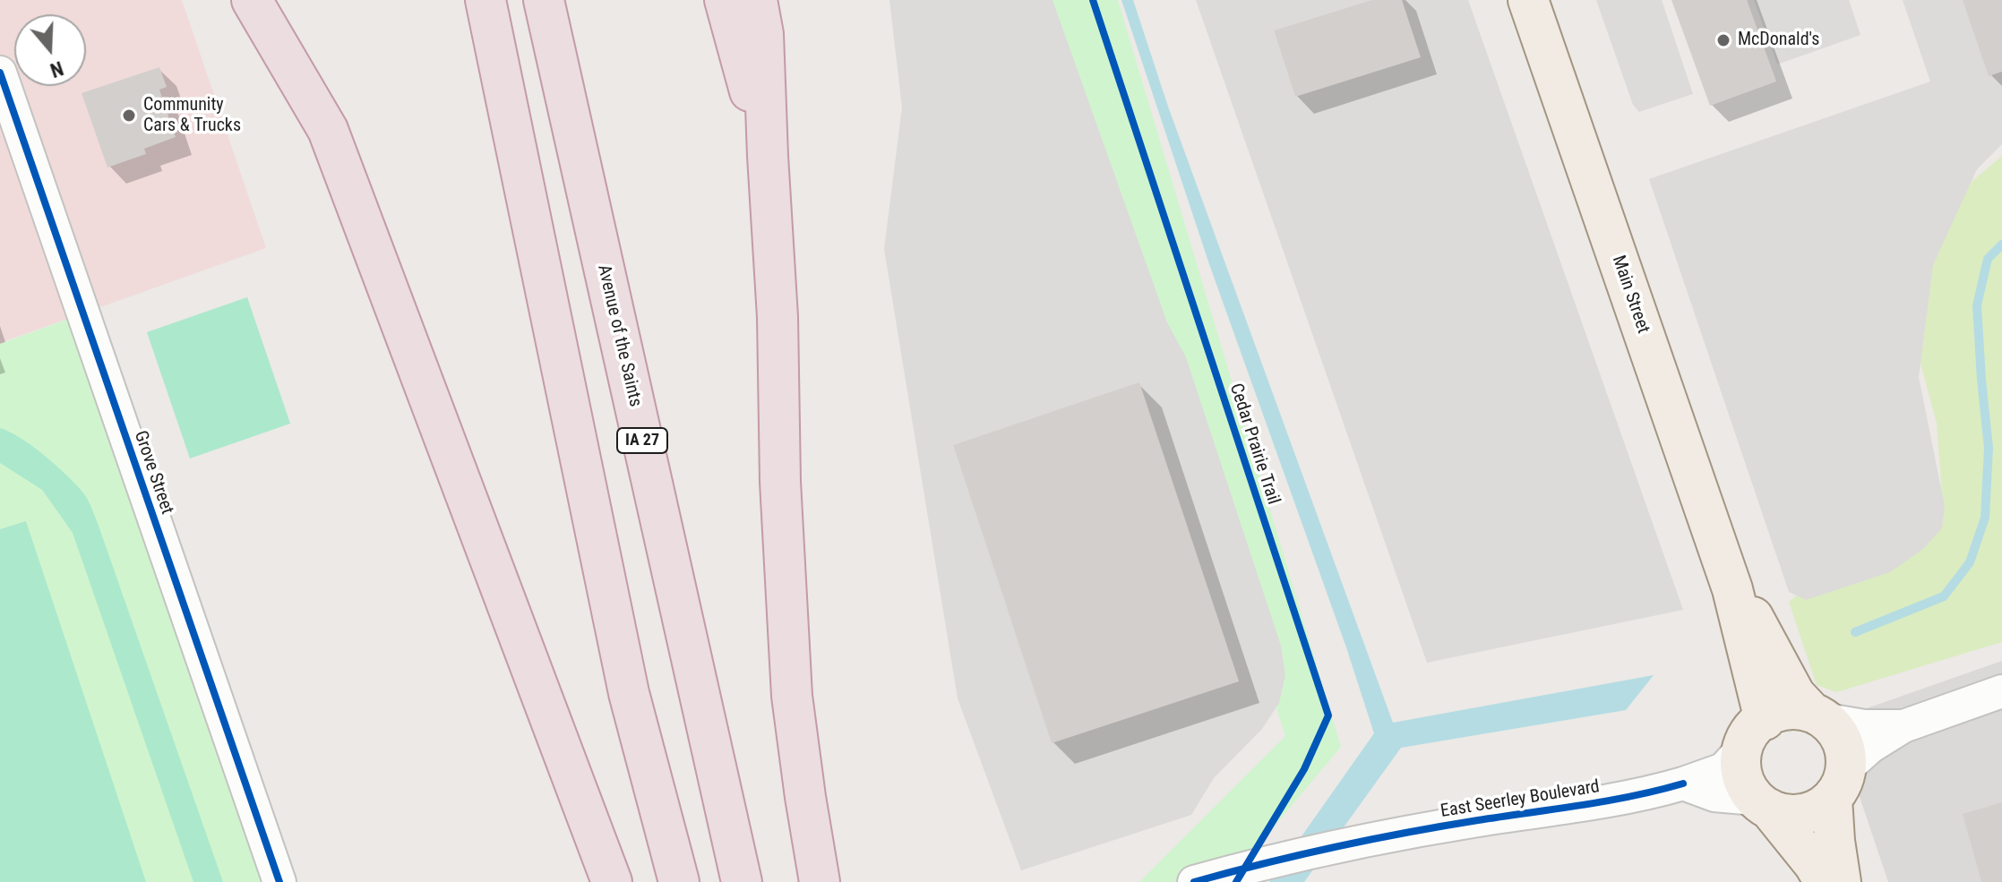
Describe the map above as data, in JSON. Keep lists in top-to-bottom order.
{
  "streets": {
    "highway": ["Avenue of the Saints", "IA 27"],
    "main road": ["Main Street"],
    "street": ["Grove Street", "East Seerley Boulevard"],
    "cycle path": ["Cedar Prairie Trail"]
  },
  "crossings": [
    ["Main Street", "East Seerley Boulevard"]
  ],
  "places": ["McDonald's", "Community Cars & Trucks"],
  "north": "bottom"
}
